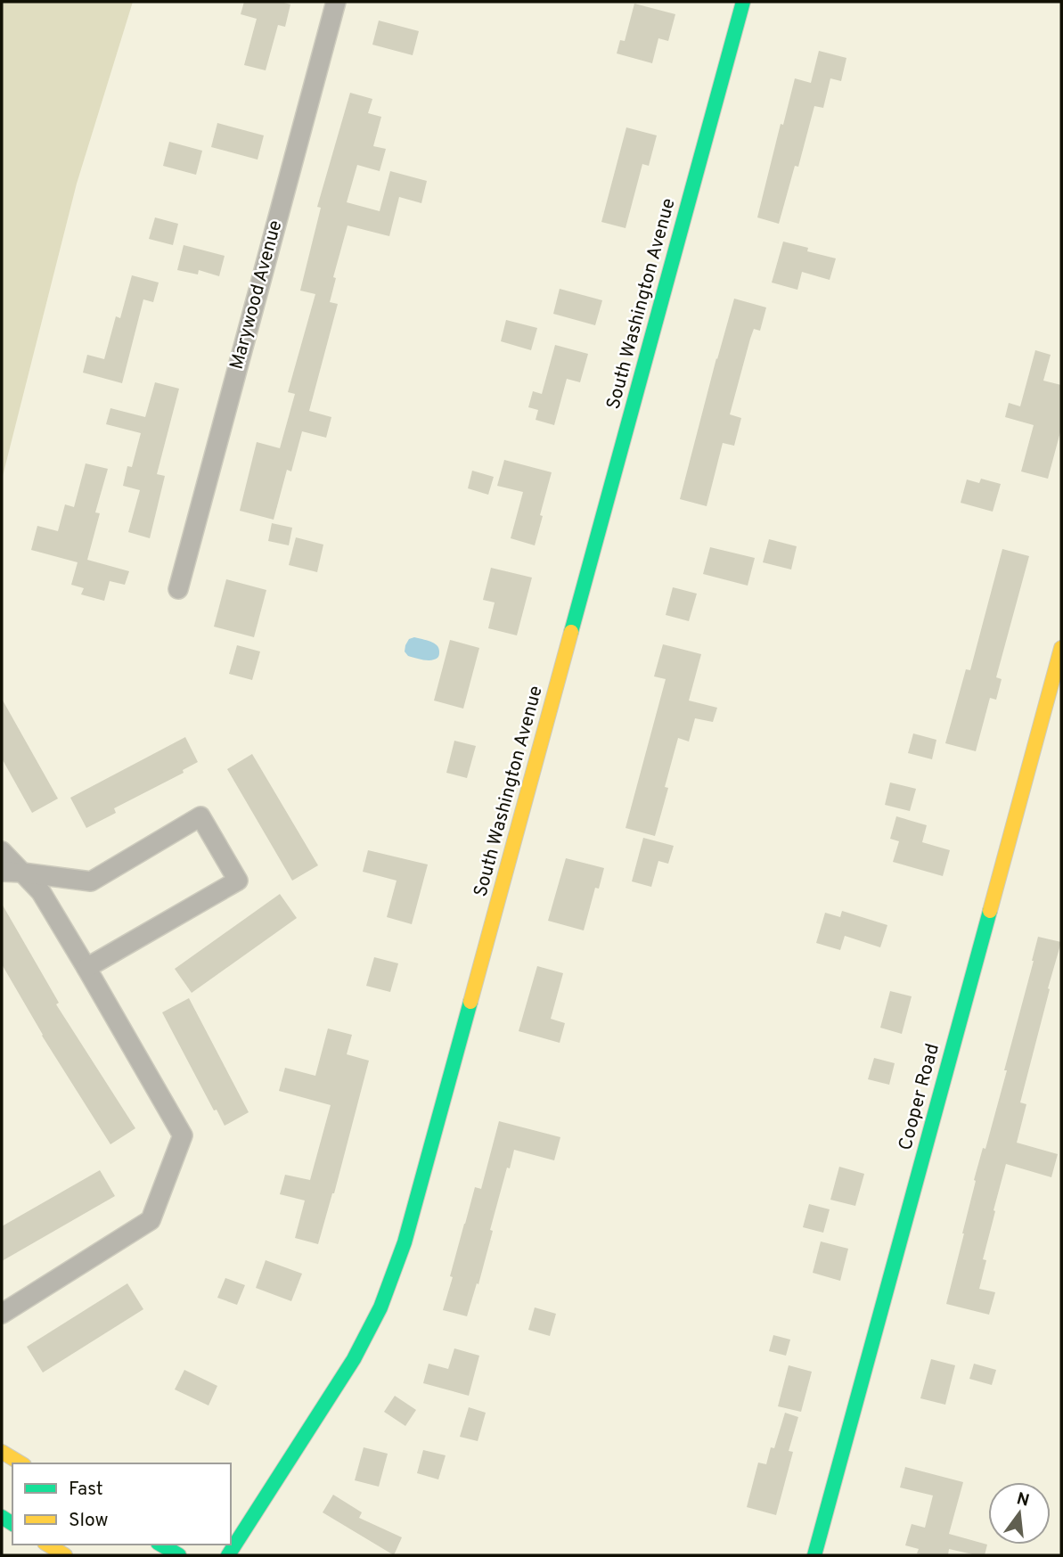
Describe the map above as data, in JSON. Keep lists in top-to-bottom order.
{
  "streets": {
    "street": ["Marywood Avenue", "South Washington Avenue", "Cooper Road"]
  },
  "legend": ["Fast", "Slow"],
  "north": "top"
}
